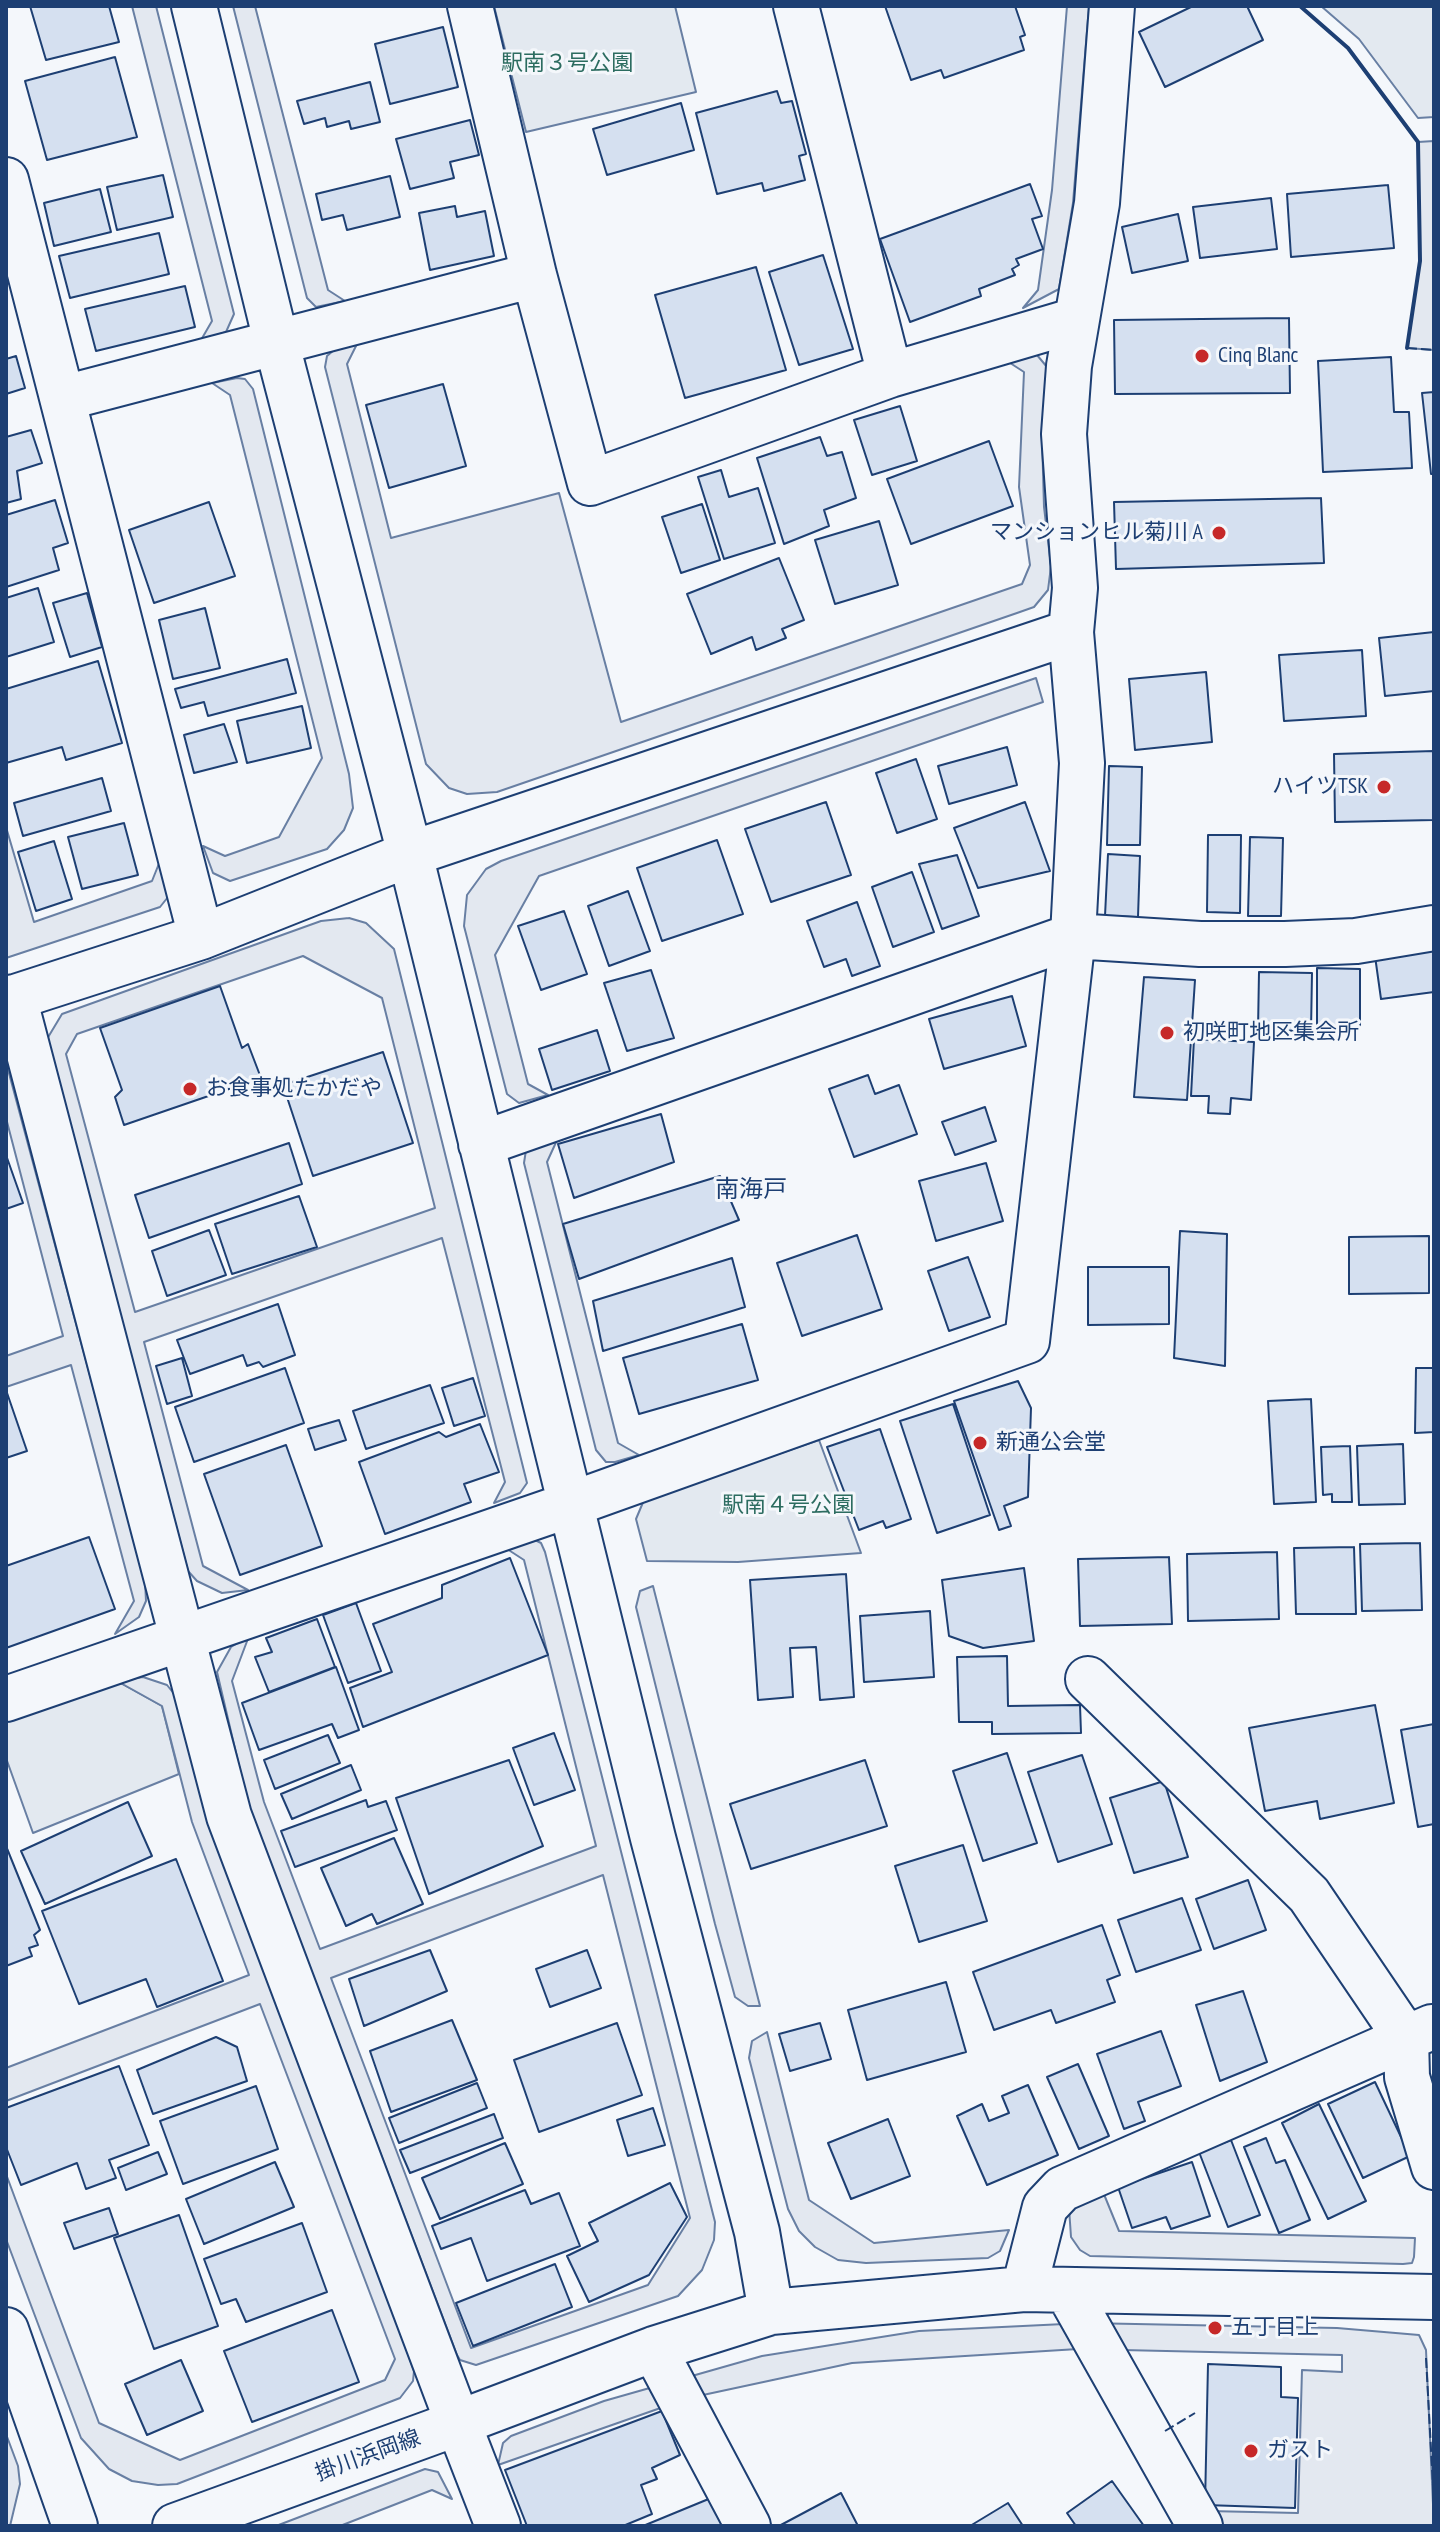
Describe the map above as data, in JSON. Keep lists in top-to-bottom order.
{
  "streets": {
    "street": ["掛川浜岡線"]
  },
  "districts": ["南海戸"],
  "parks": ["駅南３号公園", "駅南４号公園"],
  "places": [
    "Cinq Blanc",
    "マンションヒル菊川 A",
    "ハイツTSK",
    "初咲町地区集会所",
    "お食事処たかだや",
    "新通公会堂",
    "五丁目上",
    "ガスト"
  ]
}
